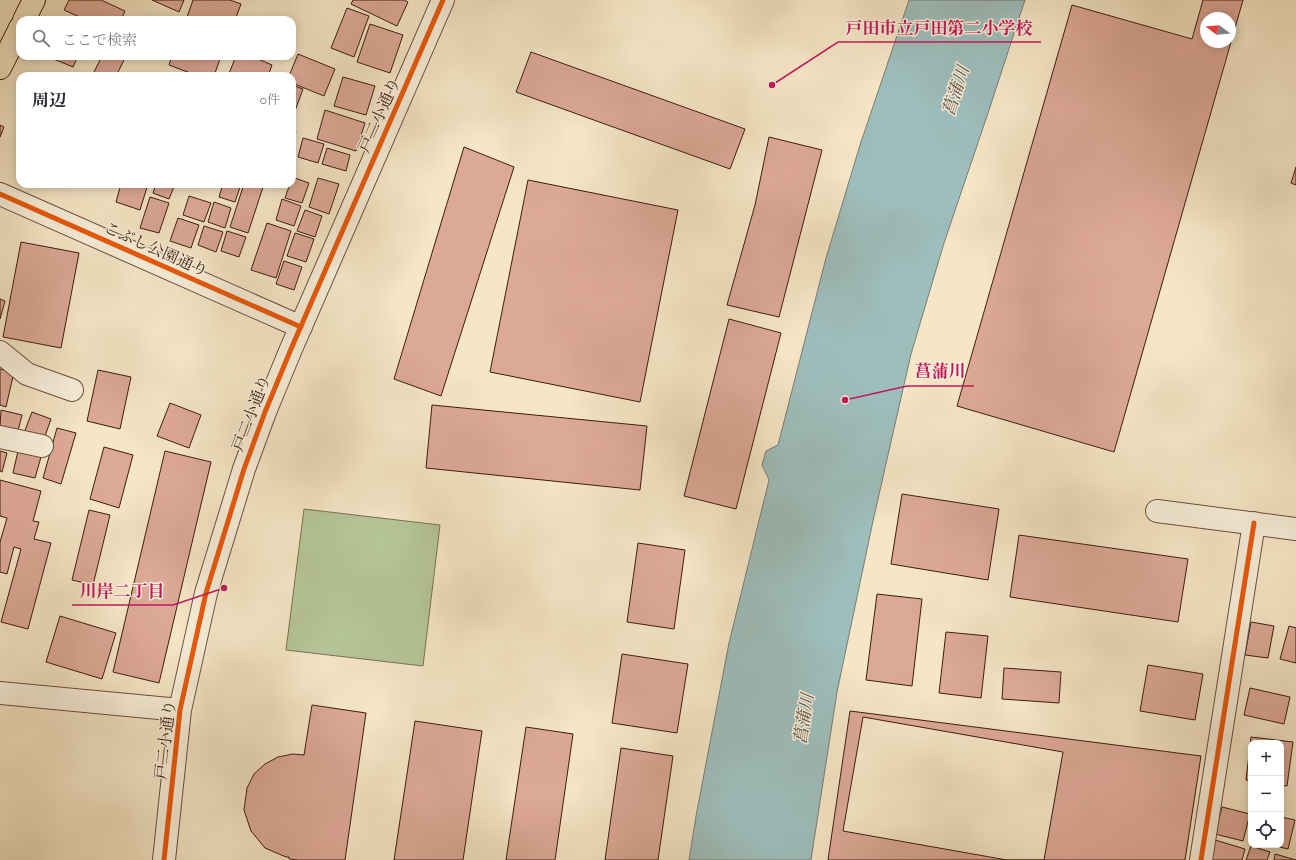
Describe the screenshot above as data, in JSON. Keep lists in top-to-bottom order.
{
  "streets": {
    "street": ["戸二小通り", "こぶし公園通り"]
  },
  "crossings": [
    ["戸二小通り", "こぶし公園通り"]
  ],
  "water": ["菖蒲川"],
  "places": ["戸田市立戸田第二小学校", "菖蒲川", "川岸二丁目"],
  "north": "left",
  "page": {
    "search": "ここで検索",
    "heading": ["周辺", "0件"],
    "map_buttons": ["+", "−"]
  }
}
